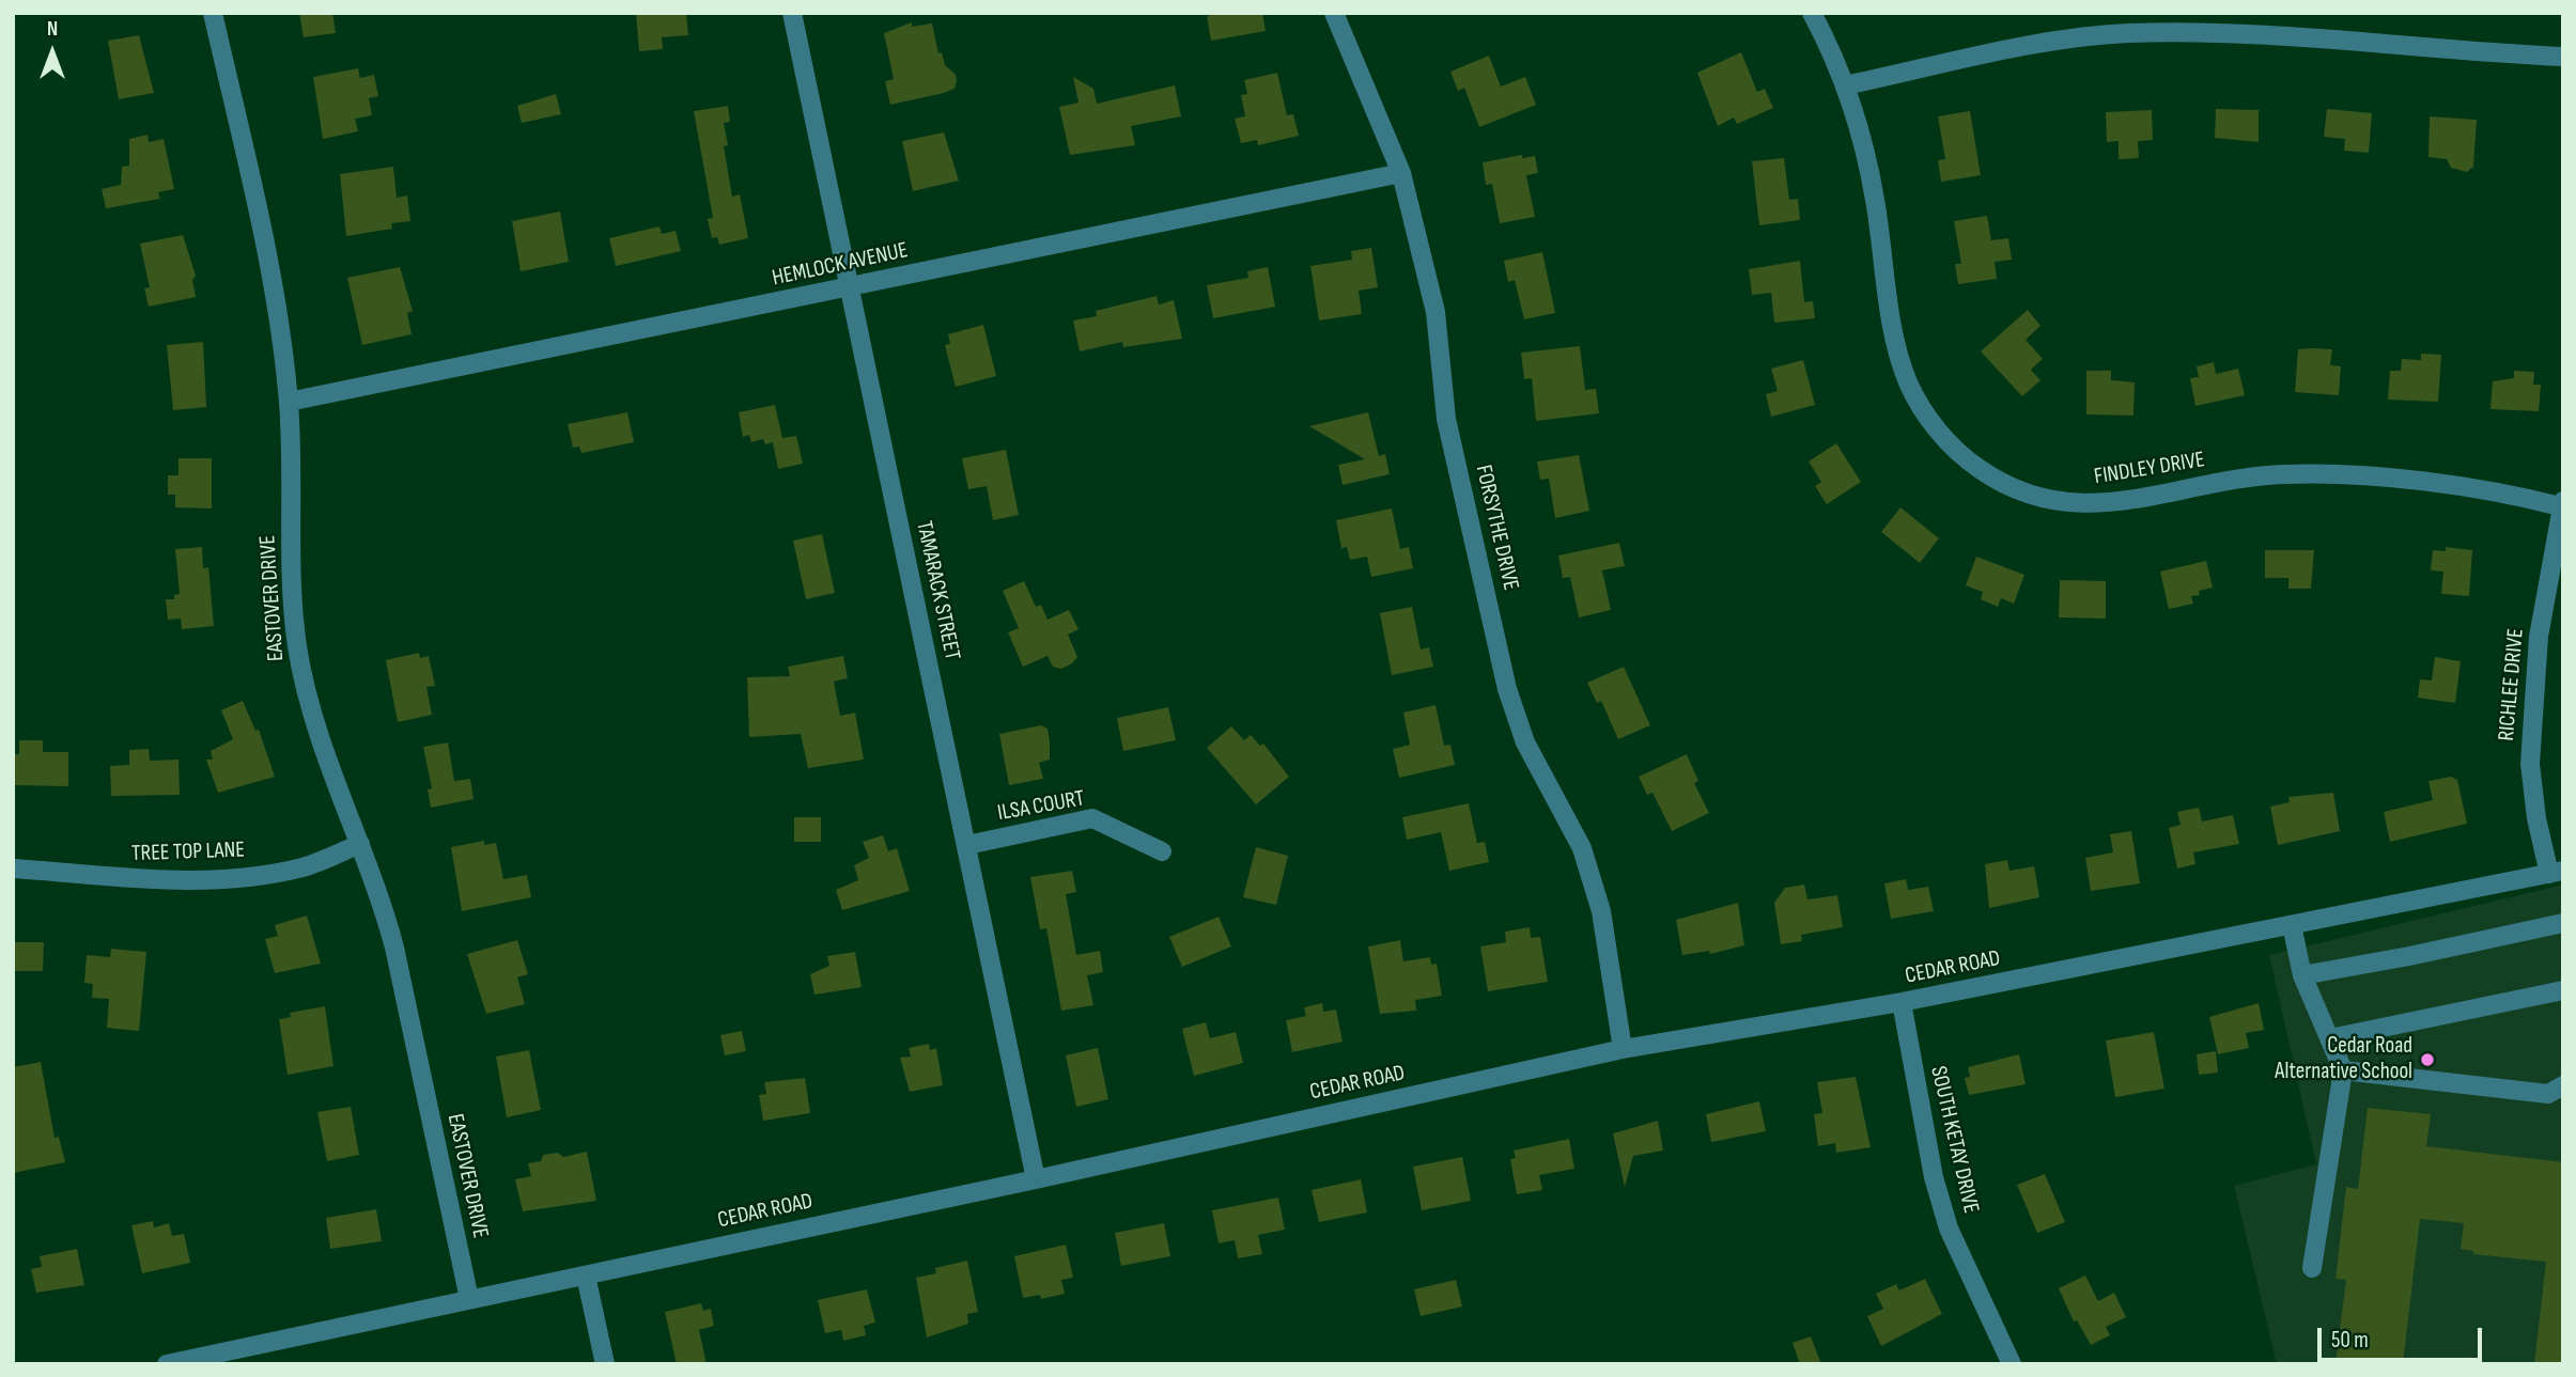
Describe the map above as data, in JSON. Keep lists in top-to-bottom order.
{
  "streets": {
    "street": [
      "HEMLOCK AVENUE",
      "FINDLEY DRIVE",
      "FORSYTHE DRIVE",
      "TAMARACK STREET",
      "EASTOVER DRIVE",
      "RICHLEE DRIVE",
      "ILSA COURT",
      "TREE TOP LANE",
      "CEDAR ROAD",
      "SOUTH KETAY DRIVE"
    ]
  },
  "crossings": [
    ["HEMLOCK AVENUE", "FORSYTHE DRIVE"],
    ["HEMLOCK AVENUE", "TAMARACK STREET"],
    ["HEMLOCK AVENUE", "EASTOVER DRIVE"],
    ["FINDLEY DRIVE", "RICHLEE DRIVE"],
    ["FORSYTHE DRIVE", "CEDAR ROAD"],
    ["TAMARACK STREET", "ILSA COURT"],
    ["TAMARACK STREET", "CEDAR ROAD"],
    ["EASTOVER DRIVE", "TREE TOP LANE"],
    ["EASTOVER DRIVE", "CEDAR ROAD"],
    ["RICHLEE DRIVE", "CEDAR ROAD"],
    ["CEDAR ROAD", "SOUTH KETAY DRIVE"]
  ],
  "places": ["Cedar Road Alternative School"],
  "scale_bar": "50 m",
  "north": "top"
}
